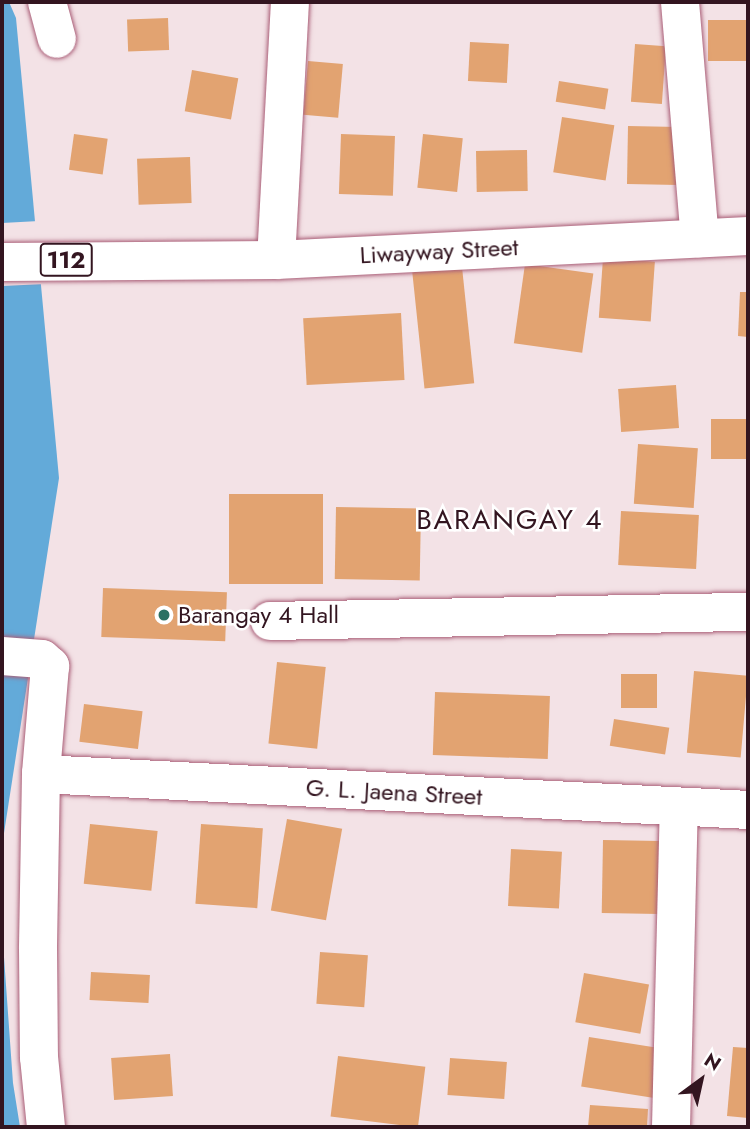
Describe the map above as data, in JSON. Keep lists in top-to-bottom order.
{
  "streets": {
    "street": ["Liwayway Street", "112", "G. L. Jaena Street"]
  },
  "districts": ["BARANGAY 4"],
  "places": ["Barangay 4 Hall"],
  "north": "top right"
}
